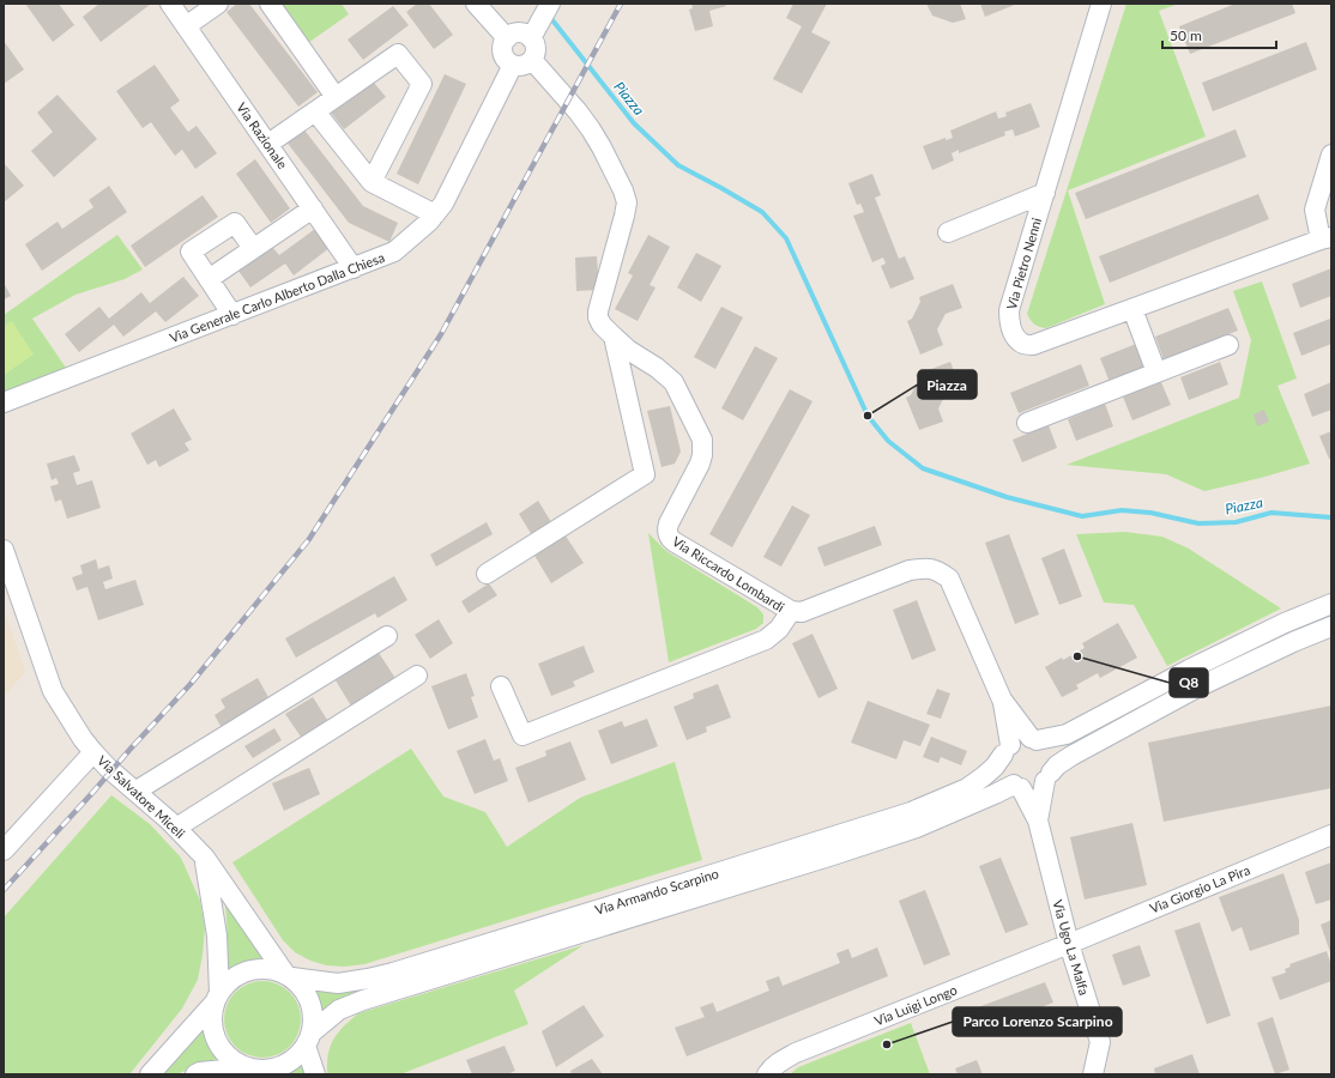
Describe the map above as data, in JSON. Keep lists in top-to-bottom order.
{
  "streets": {
    "street": [
      "Via Razionale",
      "Via Pietro Nenni",
      "Via Generale Carlo Alberto Dalla Chiesa",
      "Via Riccardo Lombardi",
      "Via Salvatore Miceli",
      "Via Giorgio La Pira",
      "Via Armando Scarpino",
      "Via Ugo La Malfa",
      "Via Luigi Longo"
    ]
  },
  "crossings": [
    ["Via Razionale", "Via Generale Carlo Alberto Dalla Chiesa"],
    ["Via Generale Carlo Alberto Dalla Chiesa", "Via Riccardo Lombardi"],
    ["Via Riccardo Lombardi", "Via Armando Scarpino"],
    ["Via Riccardo Lombardi", "Via Ugo La Malfa"],
    ["Via Salvatore Miceli", "Via Armando Scarpino"],
    ["Via Giorgio La Pira", "Via Ugo La Malfa"],
    ["Via Giorgio La Pira", "Via Luigi Longo"],
    ["Via Armando Scarpino", "Via Ugo La Malfa"],
    ["Via Ugo La Malfa", "Via Luigi Longo"]
  ],
  "water": ["Piazza"],
  "places": ["Piazza", "Q8", "Parco Lorenzo Scarpino"],
  "scale_bar": "50 m"
}
